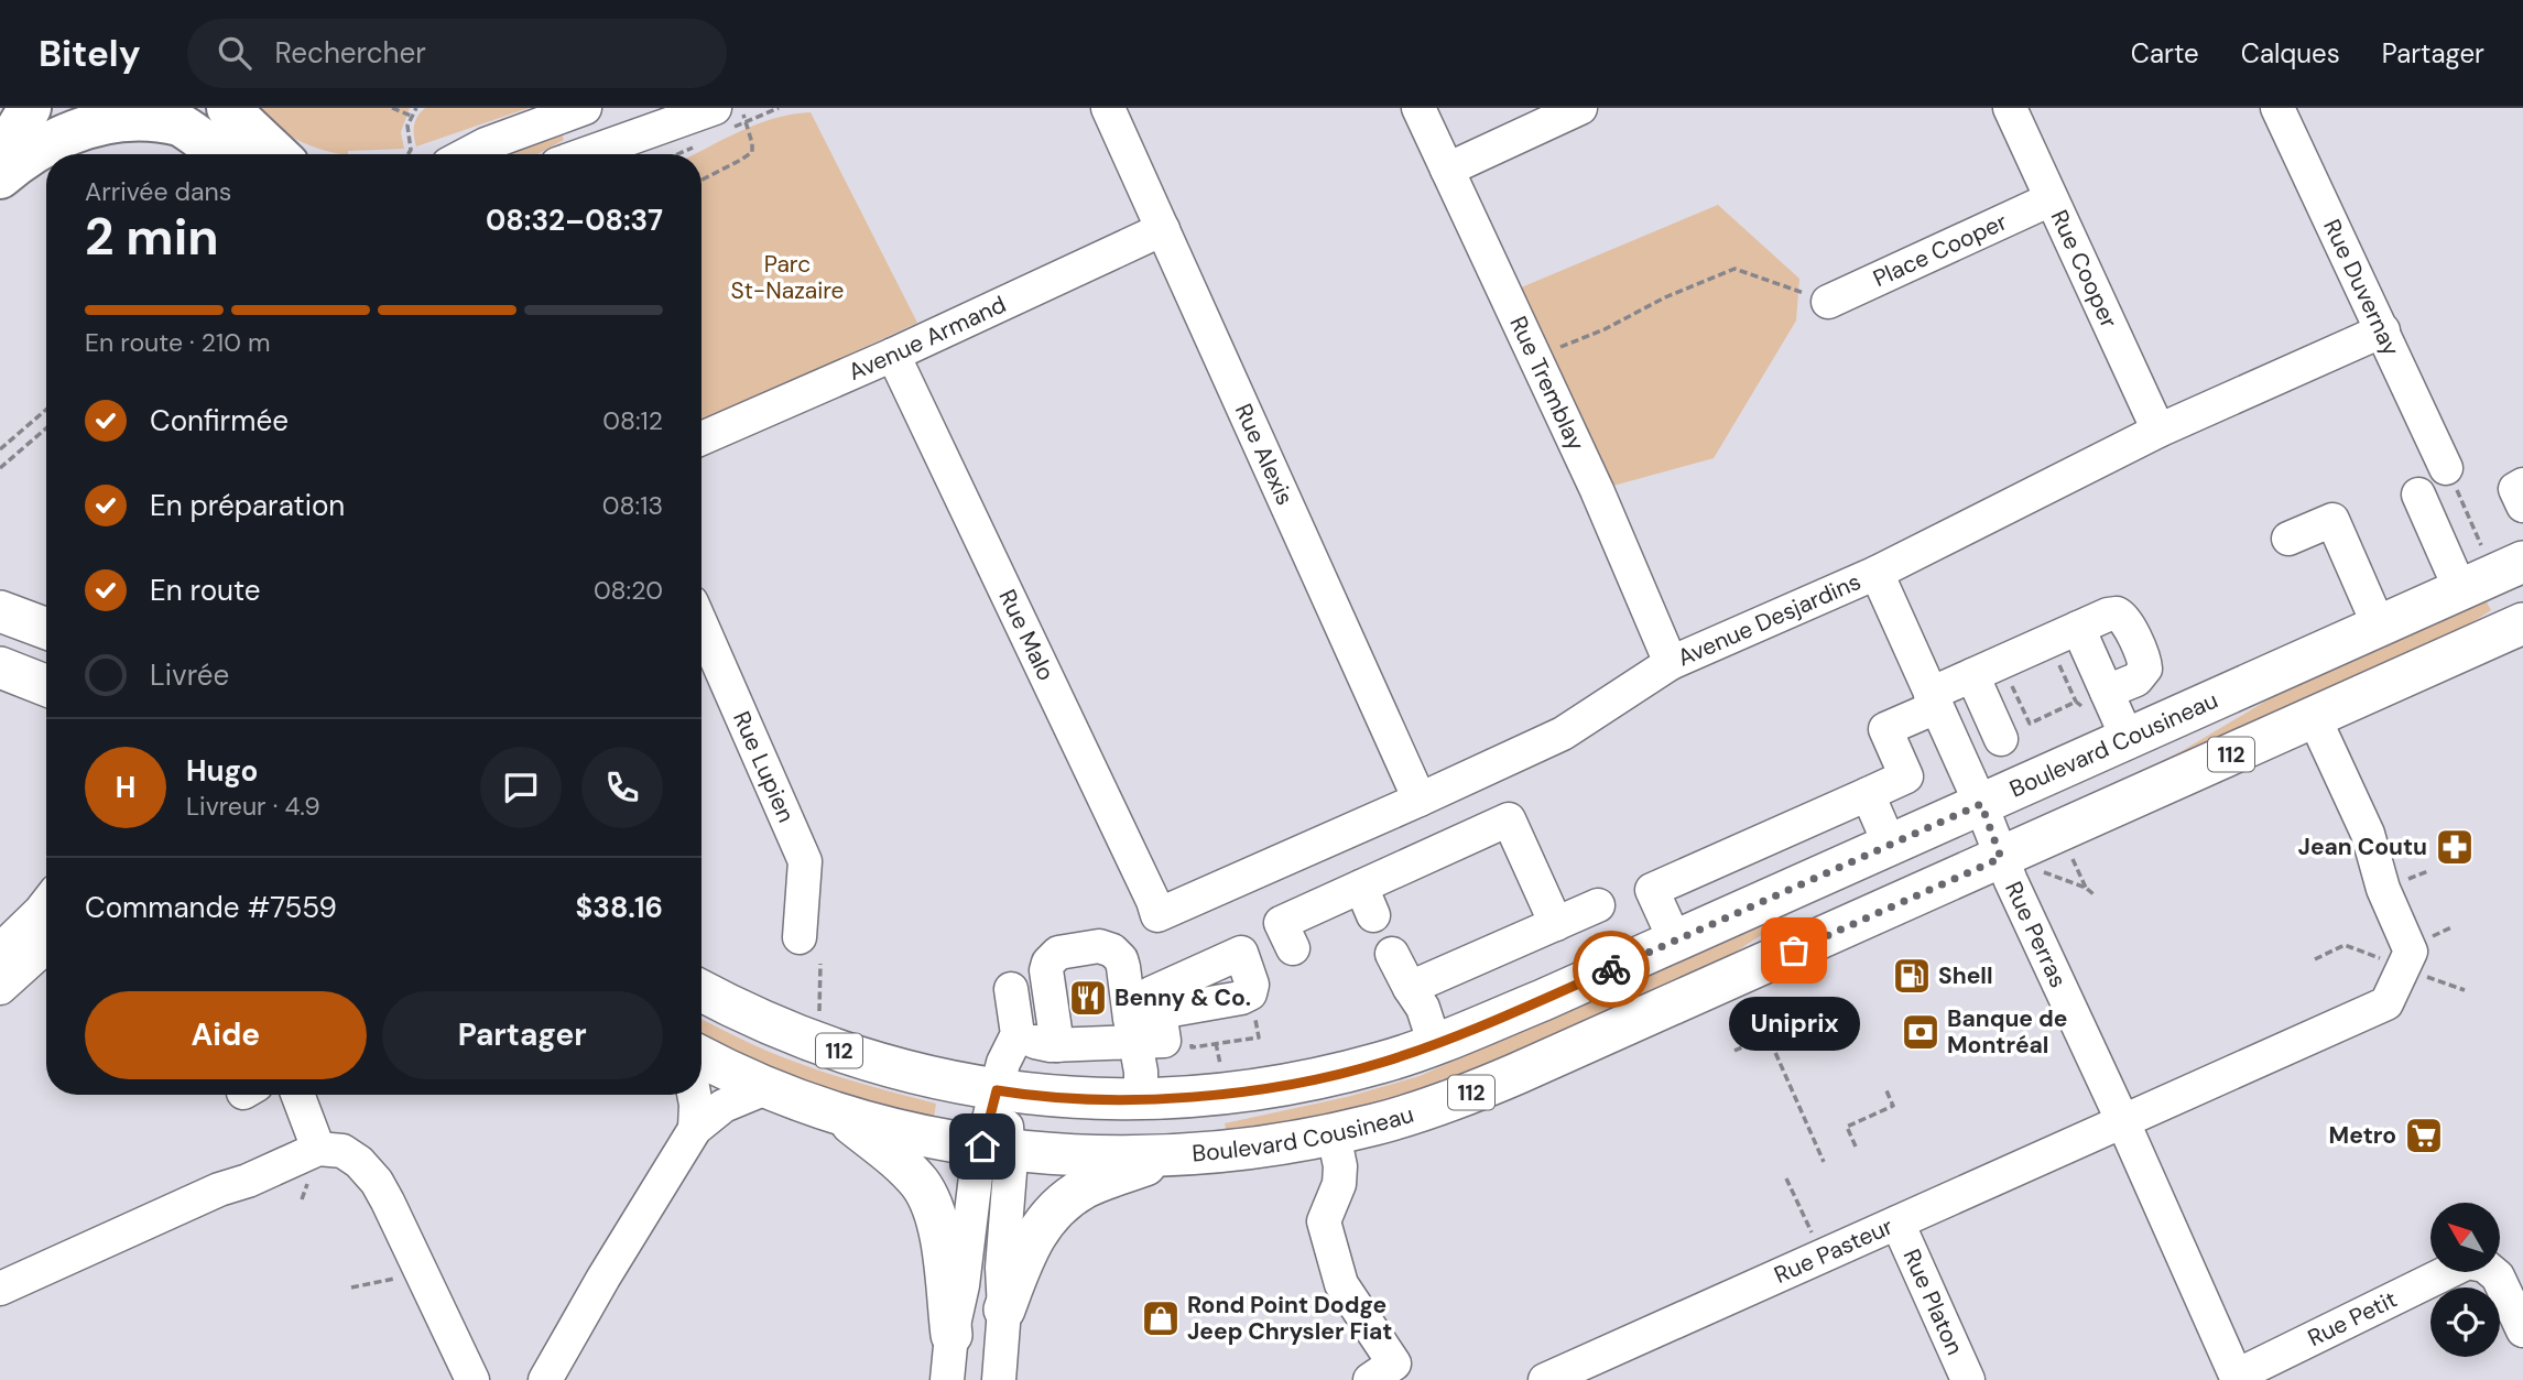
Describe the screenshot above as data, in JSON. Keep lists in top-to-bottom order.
{
  "streets": {
    "main road": ["Boulevard Cousineau", "112"],
    "street": [
      "Place Cooper",
      "Rue Cooper",
      "Rue Duvernay",
      "Avenue Armand",
      "Rue Tremblay",
      "Rue Alexis",
      "Avenue Desjardins",
      "Rue Malo",
      "Rue Lupien",
      "Rue Perras",
      "Rue Pasteur",
      "Rue Platon",
      "Rue Petit"
    ]
  },
  "crossings": [
    ["Place Cooper", "Rue Cooper"],
    ["Rue Cooper", "Avenue Desjardins"],
    ["Rue Duvernay", "Avenue Desjardins"],
    ["Avenue Armand", "Rue Alexis"],
    ["Avenue Armand", "Rue Malo"],
    ["Rue Tremblay", "Avenue Desjardins"],
    ["Rue Alexis", "Avenue Desjardins"],
    ["Avenue Desjardins", "Rue Malo"],
    ["Avenue Desjardins", "Rue Perras"],
    ["Boulevard Cousineau", "Rue Perras"],
    ["Rue Perras", "Rue Pasteur"],
    ["Rue Perras", "Rue Petit"],
    ["Rue Pasteur", "Rue Platon"]
  ],
  "parks": ["Parc St-Nazaire"],
  "places": {
    "pharmacy": ["Jean Coutu"],
    "other": ["Uniprix"],
    "fuel station": ["Shell"],
    "restaurant": ["Benny & Co."],
    "bank": ["Banque de Montréal"],
    "supermarket": ["Metro"],
    "shop": ["Rond Point Dodge Jeep Chrysler Fiat"]
  },
  "north": "top left",
  "page": {
    "header": "Bitely",
    "search": "Rechercher",
    "nav": ["Carte", "Calques", "Partager"],
    "heading": ["2 min", "Arrivée dans", "08:32–08:37"],
    "panel": [
      "Hugo",
      "Livreur · 4.9",
      "Commande #7559",
      "$38.16"
    ],
    "bar": "En route · 210 m",
    "list": [
      ["Confirmée", "08:12"],
      ["En préparation", "08:13"],
      ["En route", "08:20"],
      "Livrée"
    ],
    "round": "H",
    "buttons": ["Aide", "Partager"],
    "bubble": "Uniprix"
  }
}
